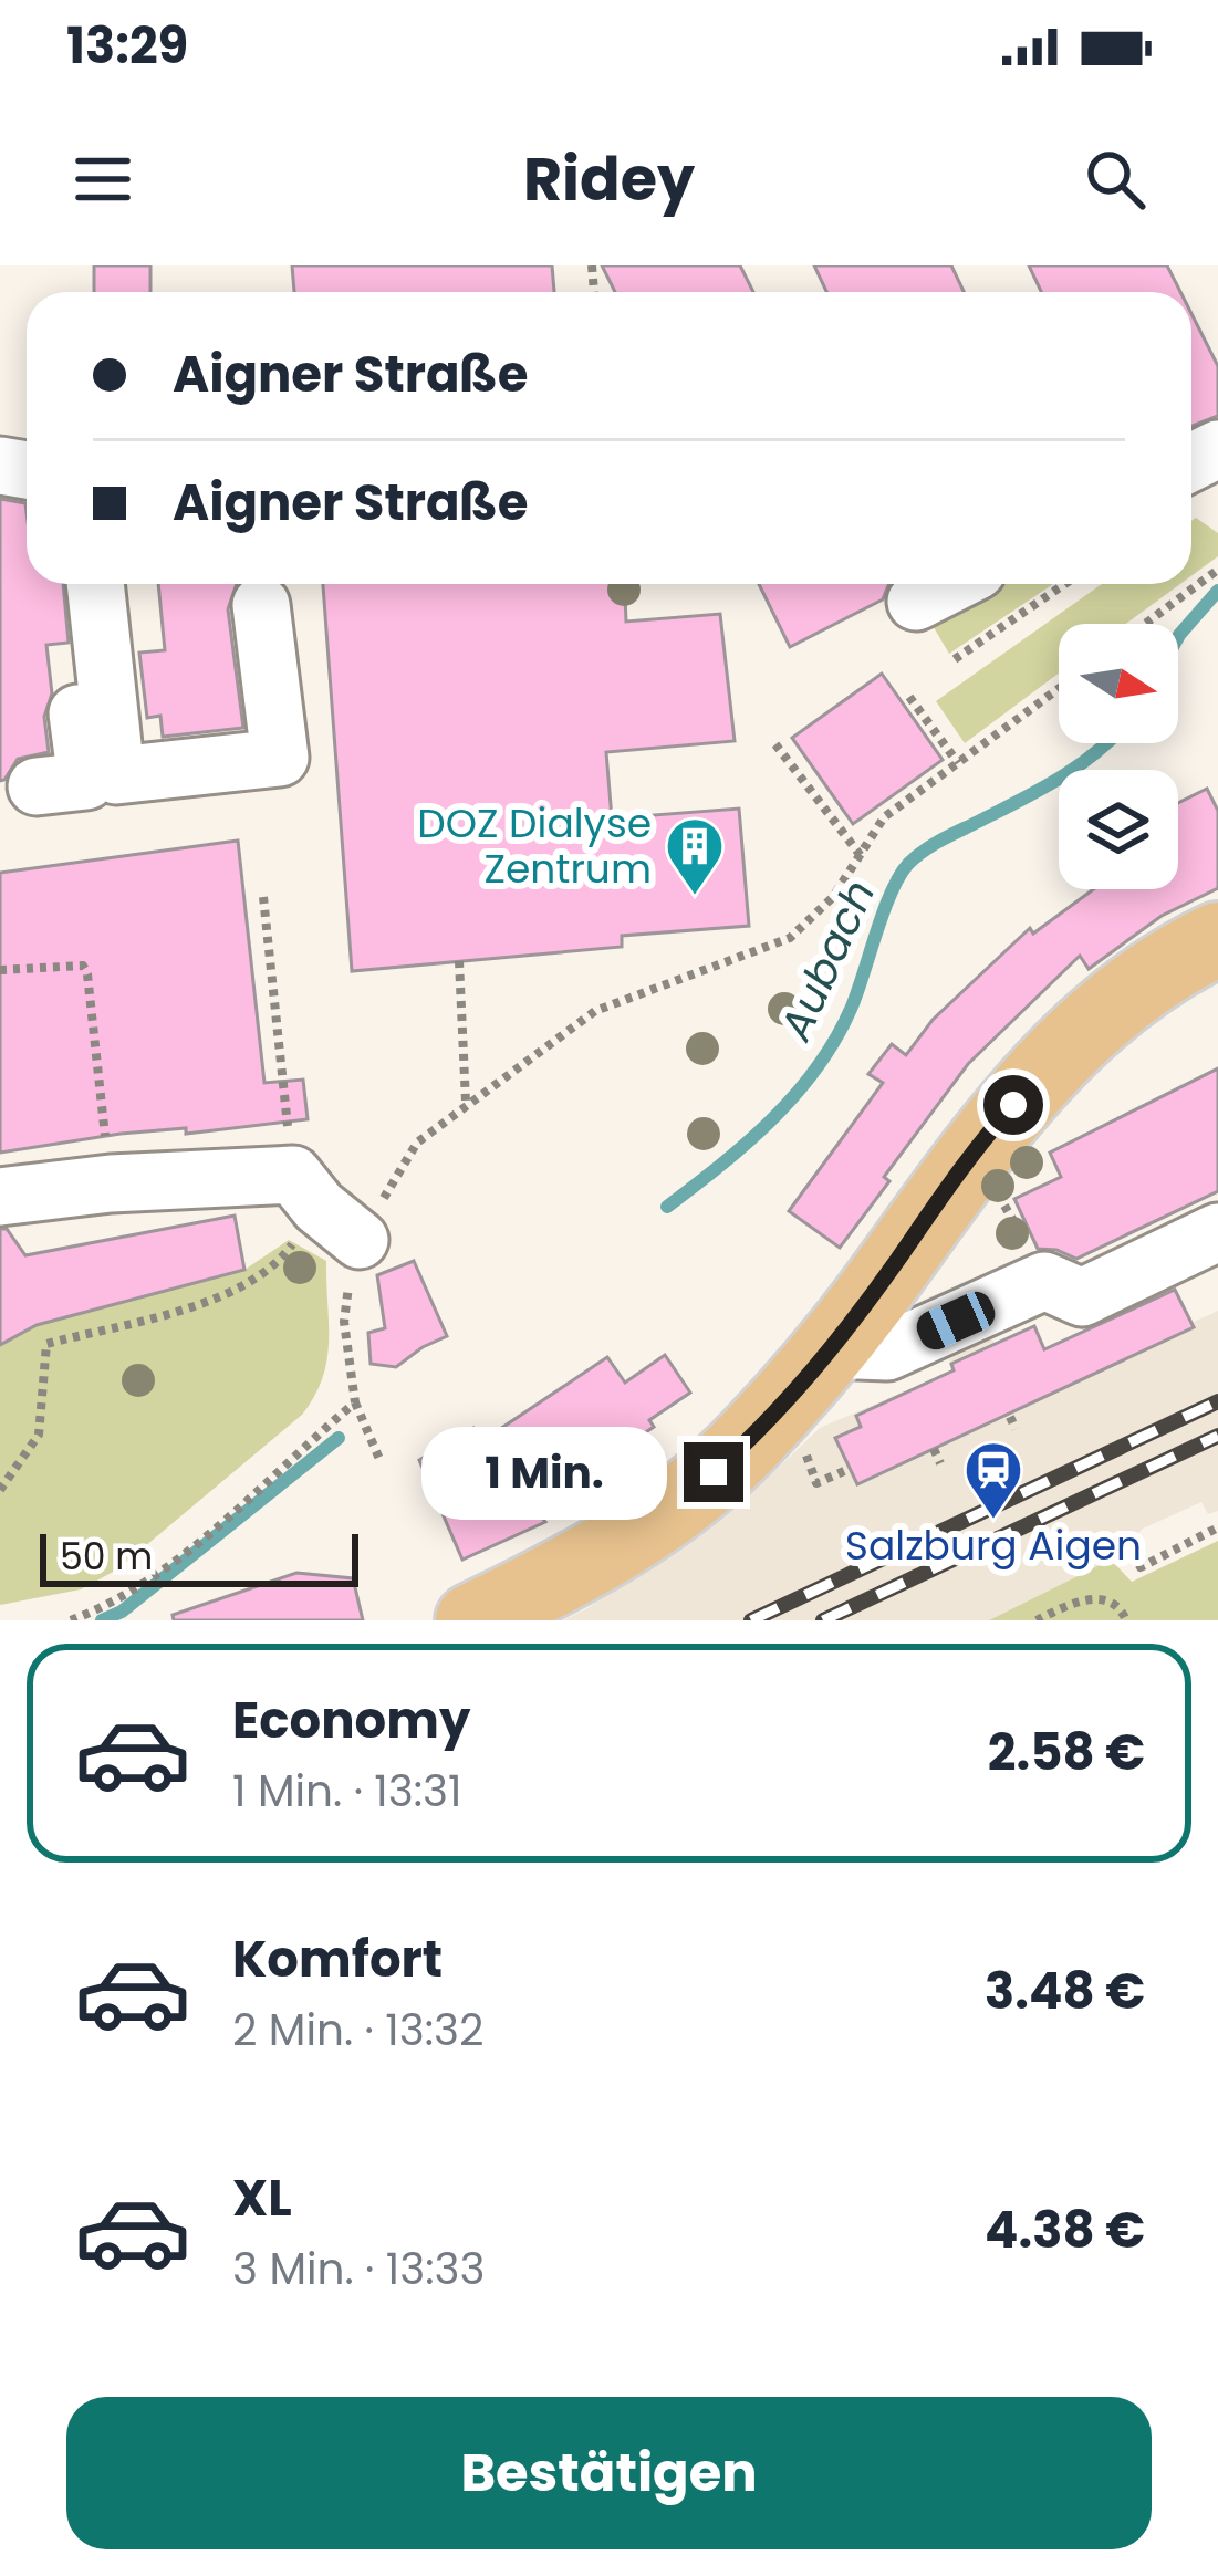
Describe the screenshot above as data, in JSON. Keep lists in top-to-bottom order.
{
  "water": ["Aubach"],
  "places": {
    "building": ["DOZ Dialyse Zentrum"],
    "station": ["Salzburg Aigen"]
  },
  "scale_bar": "50 m",
  "north": "right",
  "page": {
    "status": "13:29",
    "header": "Ridey",
    "banner": ["Aigner Straße", "Aigner Straße"],
    "bubble": "1 Min.",
    "scale": "50 m",
    "list": [
      {
        "name": "Economy",
        "note": "1 Min. · 13:31",
        "value": "2.58 €"
      },
      {
        "name": "Komfort",
        "note": "2 Min. · 13:32",
        "value": "3.48 €"
      },
      {
        "name": "XL",
        "note": "3 Min. · 13:33",
        "value": "4.38 €"
      }
    ],
    "buttons": "Bestätigen"
  }
}
